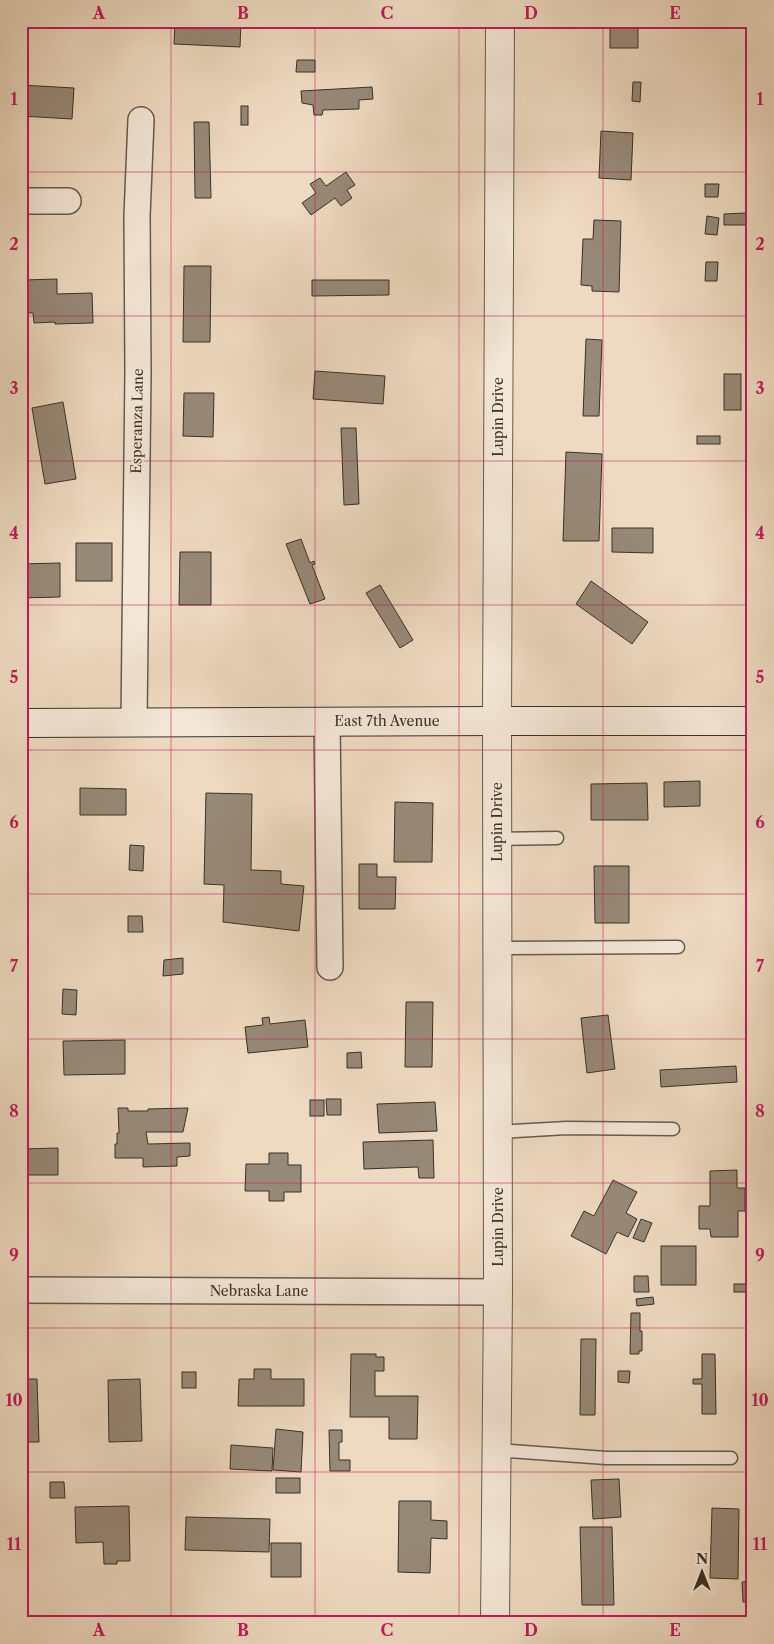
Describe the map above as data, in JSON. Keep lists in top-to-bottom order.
{
  "streets": {
    "street": [
      "Lupin Drive",
      "Esperanza Lane",
      "East 7th Avenue",
      "Nebraska Lane"
    ]
  },
  "crossings": [
    ["Lupin Drive", "East 7th Avenue"],
    ["Lupin Drive", "Nebraska Lane"],
    ["Esperanza Lane", "East 7th Avenue"]
  ],
  "north": "top",
  "grid": {
    "columns": [
      "A",
      "B",
      "C",
      "D",
      "E"
    ],
    "rows": [
      "1",
      "2",
      "3",
      "4",
      "5",
      "6",
      "7",
      "8",
      "9",
      "10",
      "11"
    ]
  }
}
